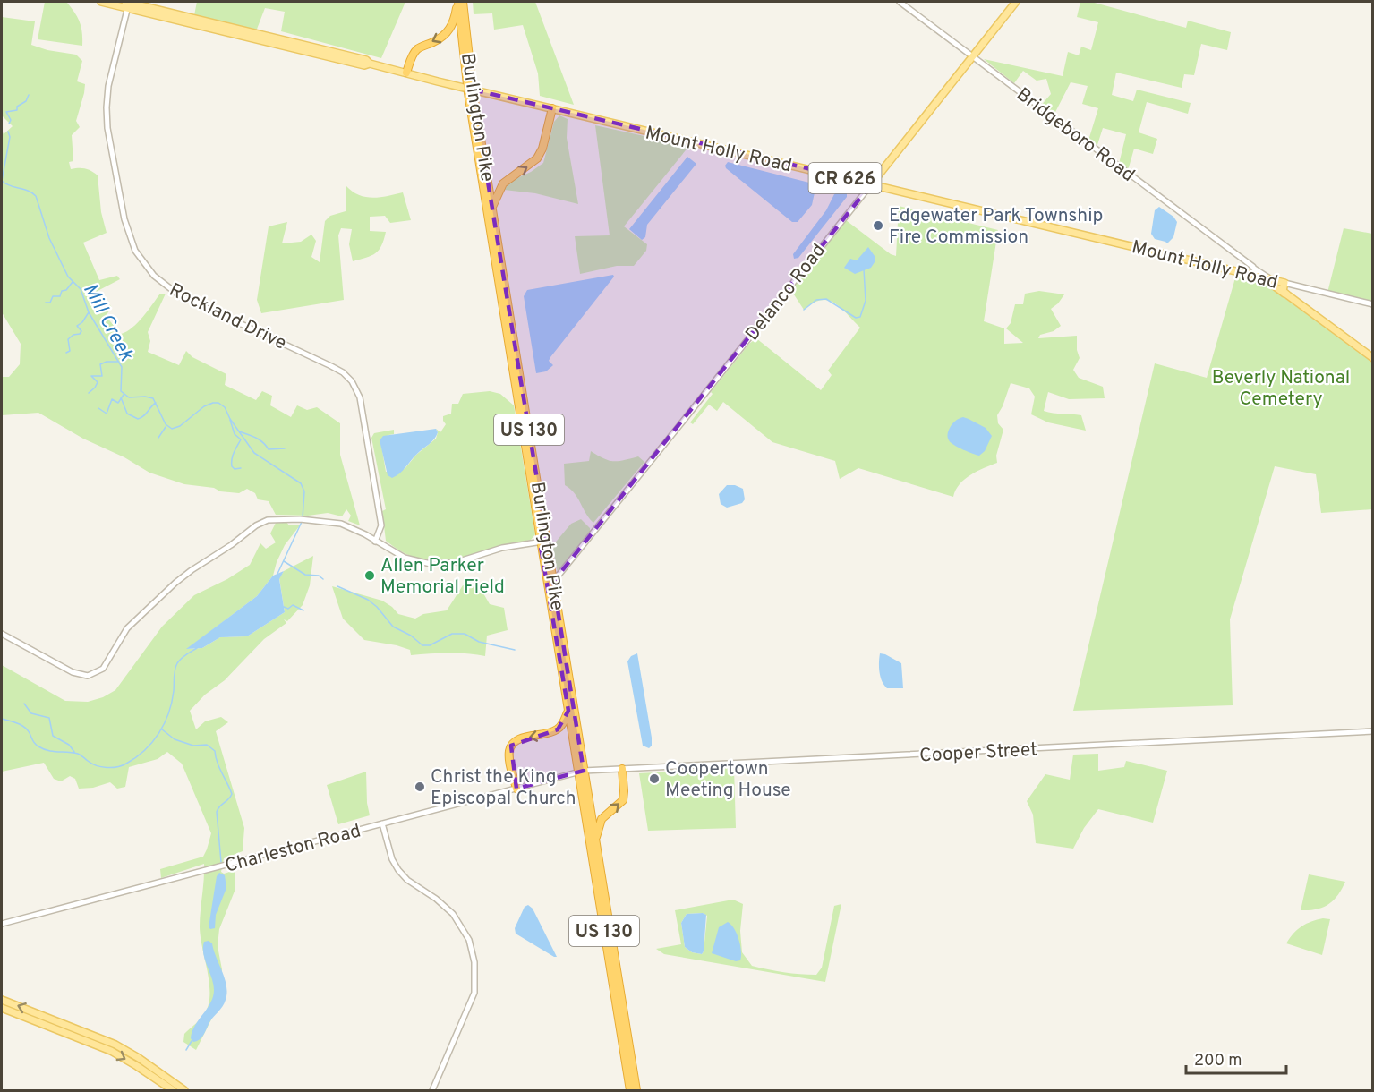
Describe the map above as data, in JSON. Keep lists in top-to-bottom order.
{
  "streets": {
    "highway": ["Burlington Pike", "US 130"],
    "main road": ["Mount Holly Road", "CR 626", "Delanco Road"],
    "street": [
      "Bridgeboro Road",
      "Rockland Drive",
      "Cooper Street",
      "Charleston Road"
    ]
  },
  "crossings": [
    ["Burlington Pike", "Mount Holly Road"],
    ["Burlington Pike", "CR 626"],
    ["Burlington Pike", "Delanco Road"],
    ["Burlington Pike", "Cooper Street"],
    ["Burlington Pike", "Charleston Road"],
    ["Bridgeboro Road", "Mount Holly Road"],
    ["Bridgeboro Road", "Delanco Road"],
    ["Mount Holly Road", "CR 626"],
    ["Mount Holly Road", "Delanco Road"],
    ["CR 626", "Rockland Drive"],
    ["Cooper Street", "Charleston Road"]
  ],
  "water": ["Mill Creek"],
  "parks": ["Beverly National Cemetery"],
  "places": [
    "Edgewater Park Township Fire Commission",
    "Allen Parker Memorial Field",
    "Coopertown Meeting House",
    "Christ the King Episcopal Church"
  ],
  "scale_bar": "200 m"
}
